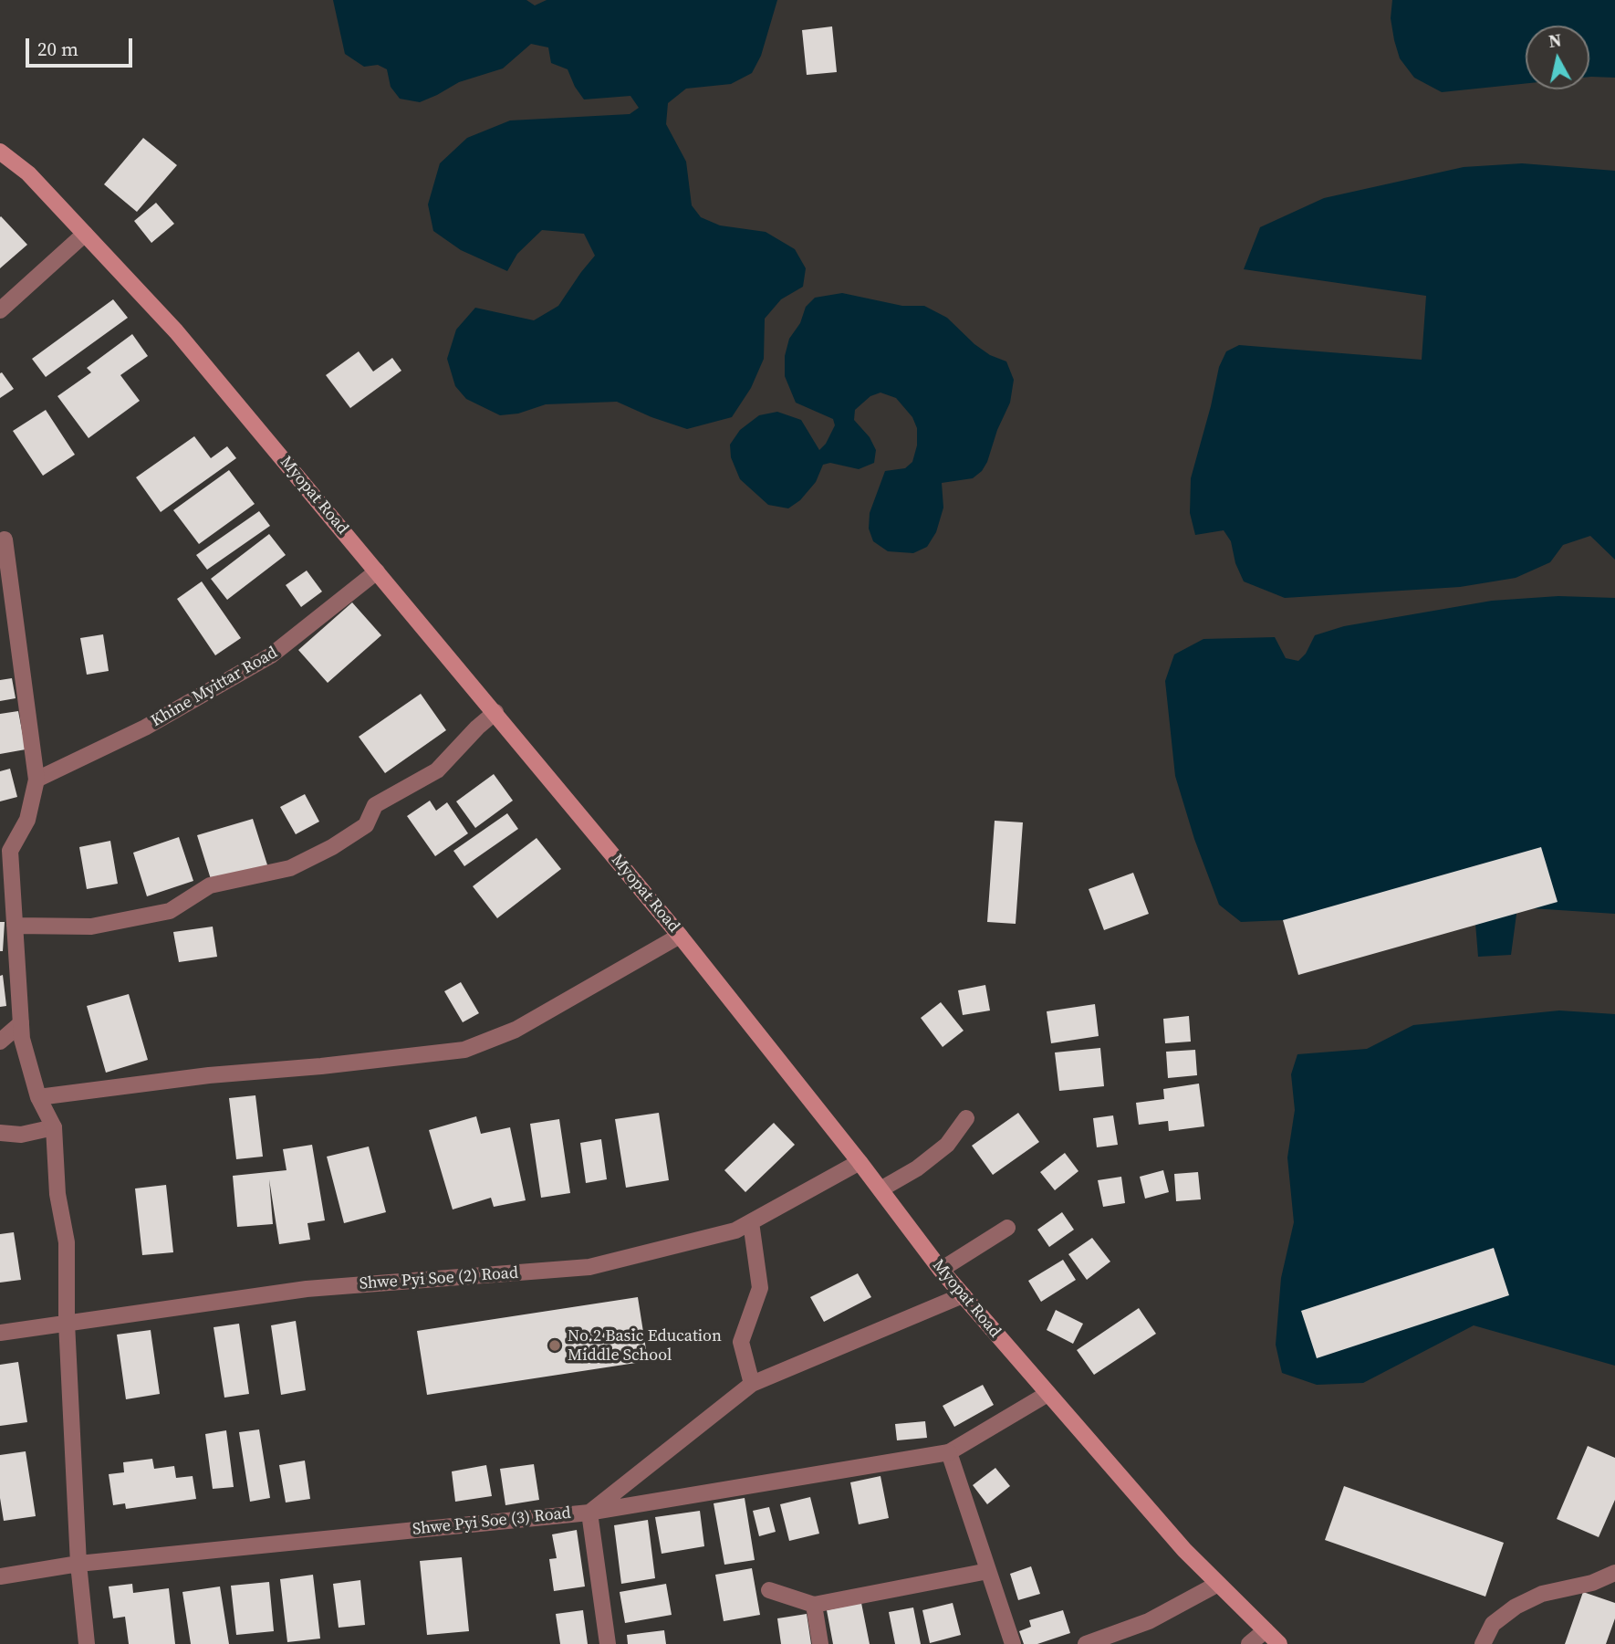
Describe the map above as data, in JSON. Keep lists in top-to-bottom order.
{
  "streets": {
    "main road": ["Myopat Road"],
    "street": ["Khine Myittar Road", "Shwe Pyi Soe (2) Road", "Shwe Pyi Soe (3) Road"]
  },
  "crossings": [
    ["Myopat Road", "Khine Myittar Road"],
    ["Myopat Road", "Shwe Pyi Soe (2) Road"],
    ["Myopat Road", "Shwe Pyi Soe (3) Road"]
  ],
  "places": ["No.2 Basic Education Middle School"],
  "scale_bar": "20 m",
  "north": "top"
}
